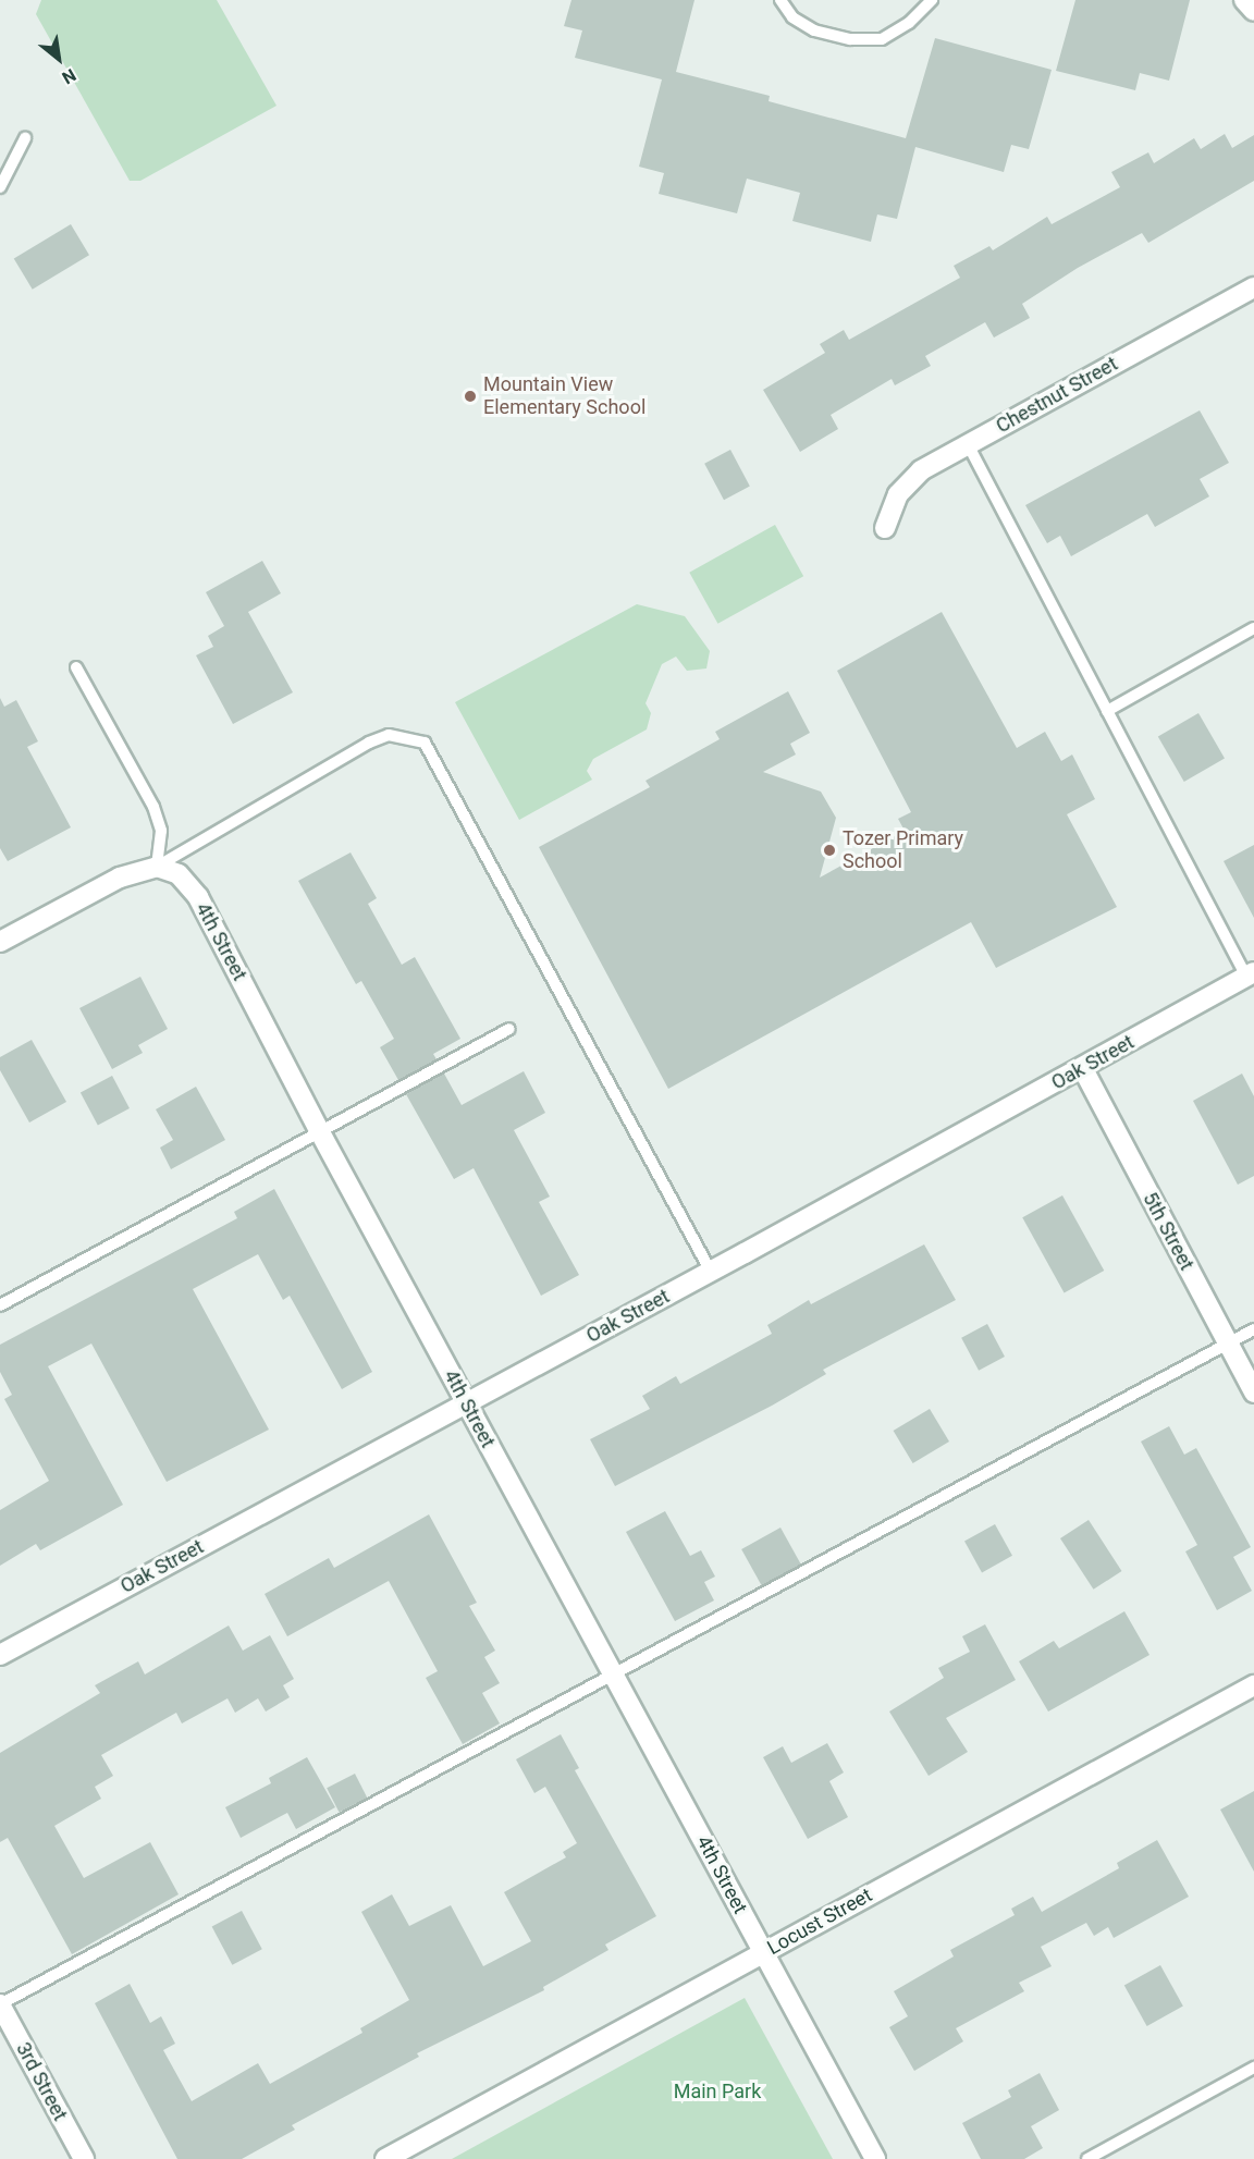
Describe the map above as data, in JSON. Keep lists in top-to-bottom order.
{
  "streets": {
    "street": [
      "Chestnut Street",
      "4th Street",
      "Oak Street",
      "5th Street",
      "Locust Street",
      "3rd Street"
    ]
  },
  "crossings": [
    ["4th Street", "Oak Street"],
    ["4th Street", "Locust Street"],
    ["Oak Street", "5th Street"]
  ],
  "parks": ["Main Park"],
  "places": ["Mountain View Elementary School", "Tozer Primary School"],
  "north": "bottom right"
}
